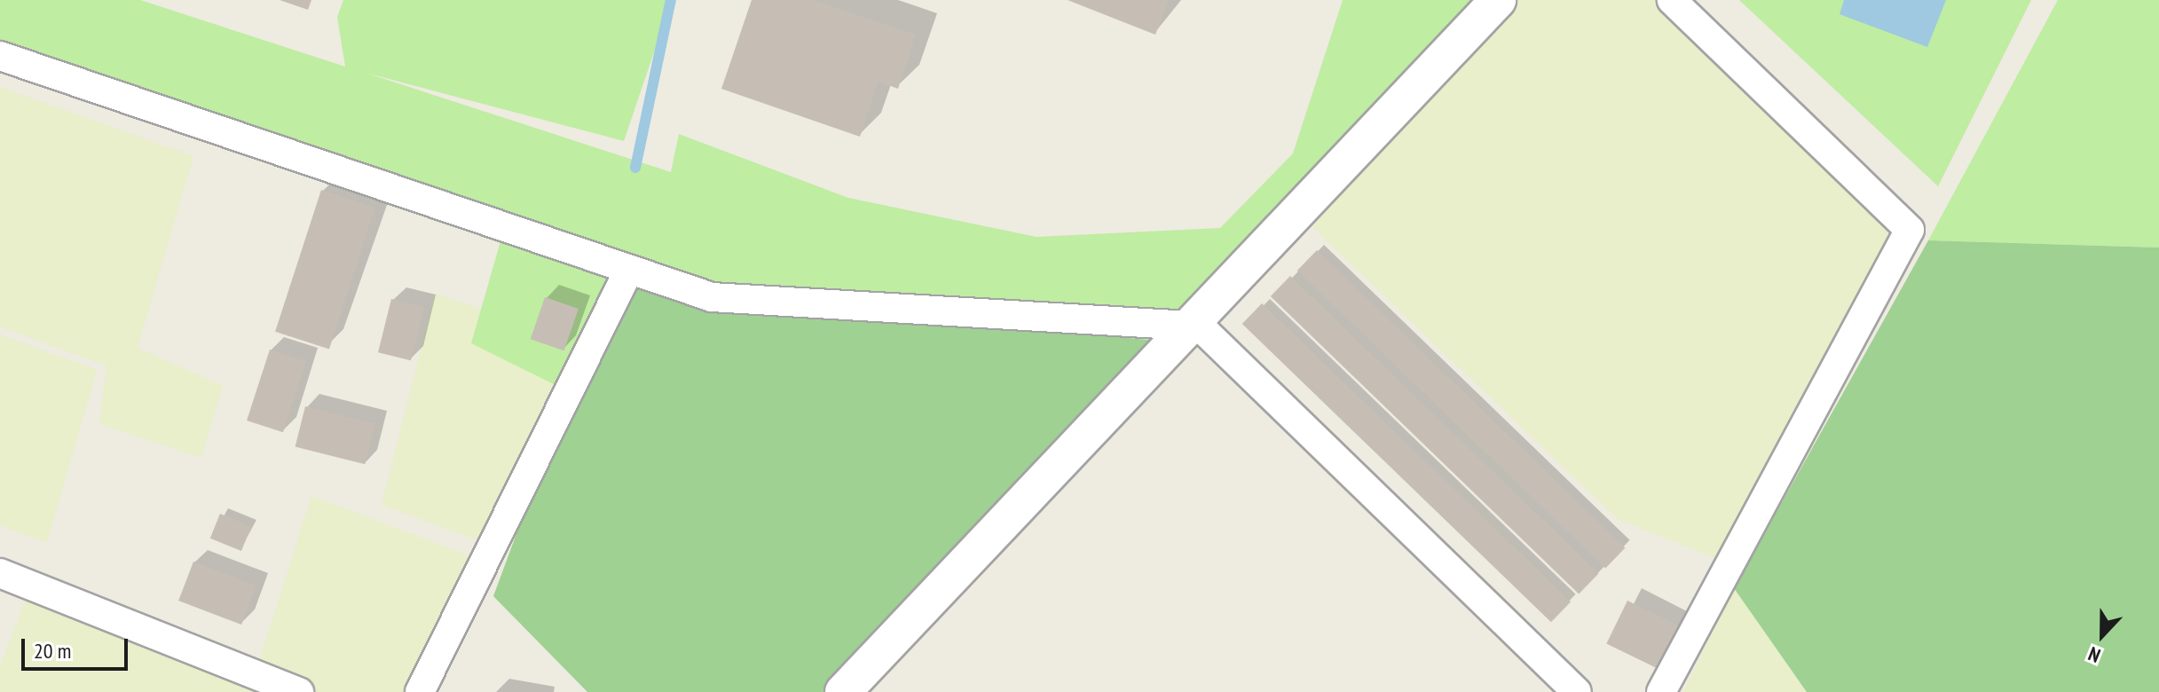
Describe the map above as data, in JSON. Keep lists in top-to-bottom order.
{
  "scale_bar": "20 m",
  "north": "bottom"
}
